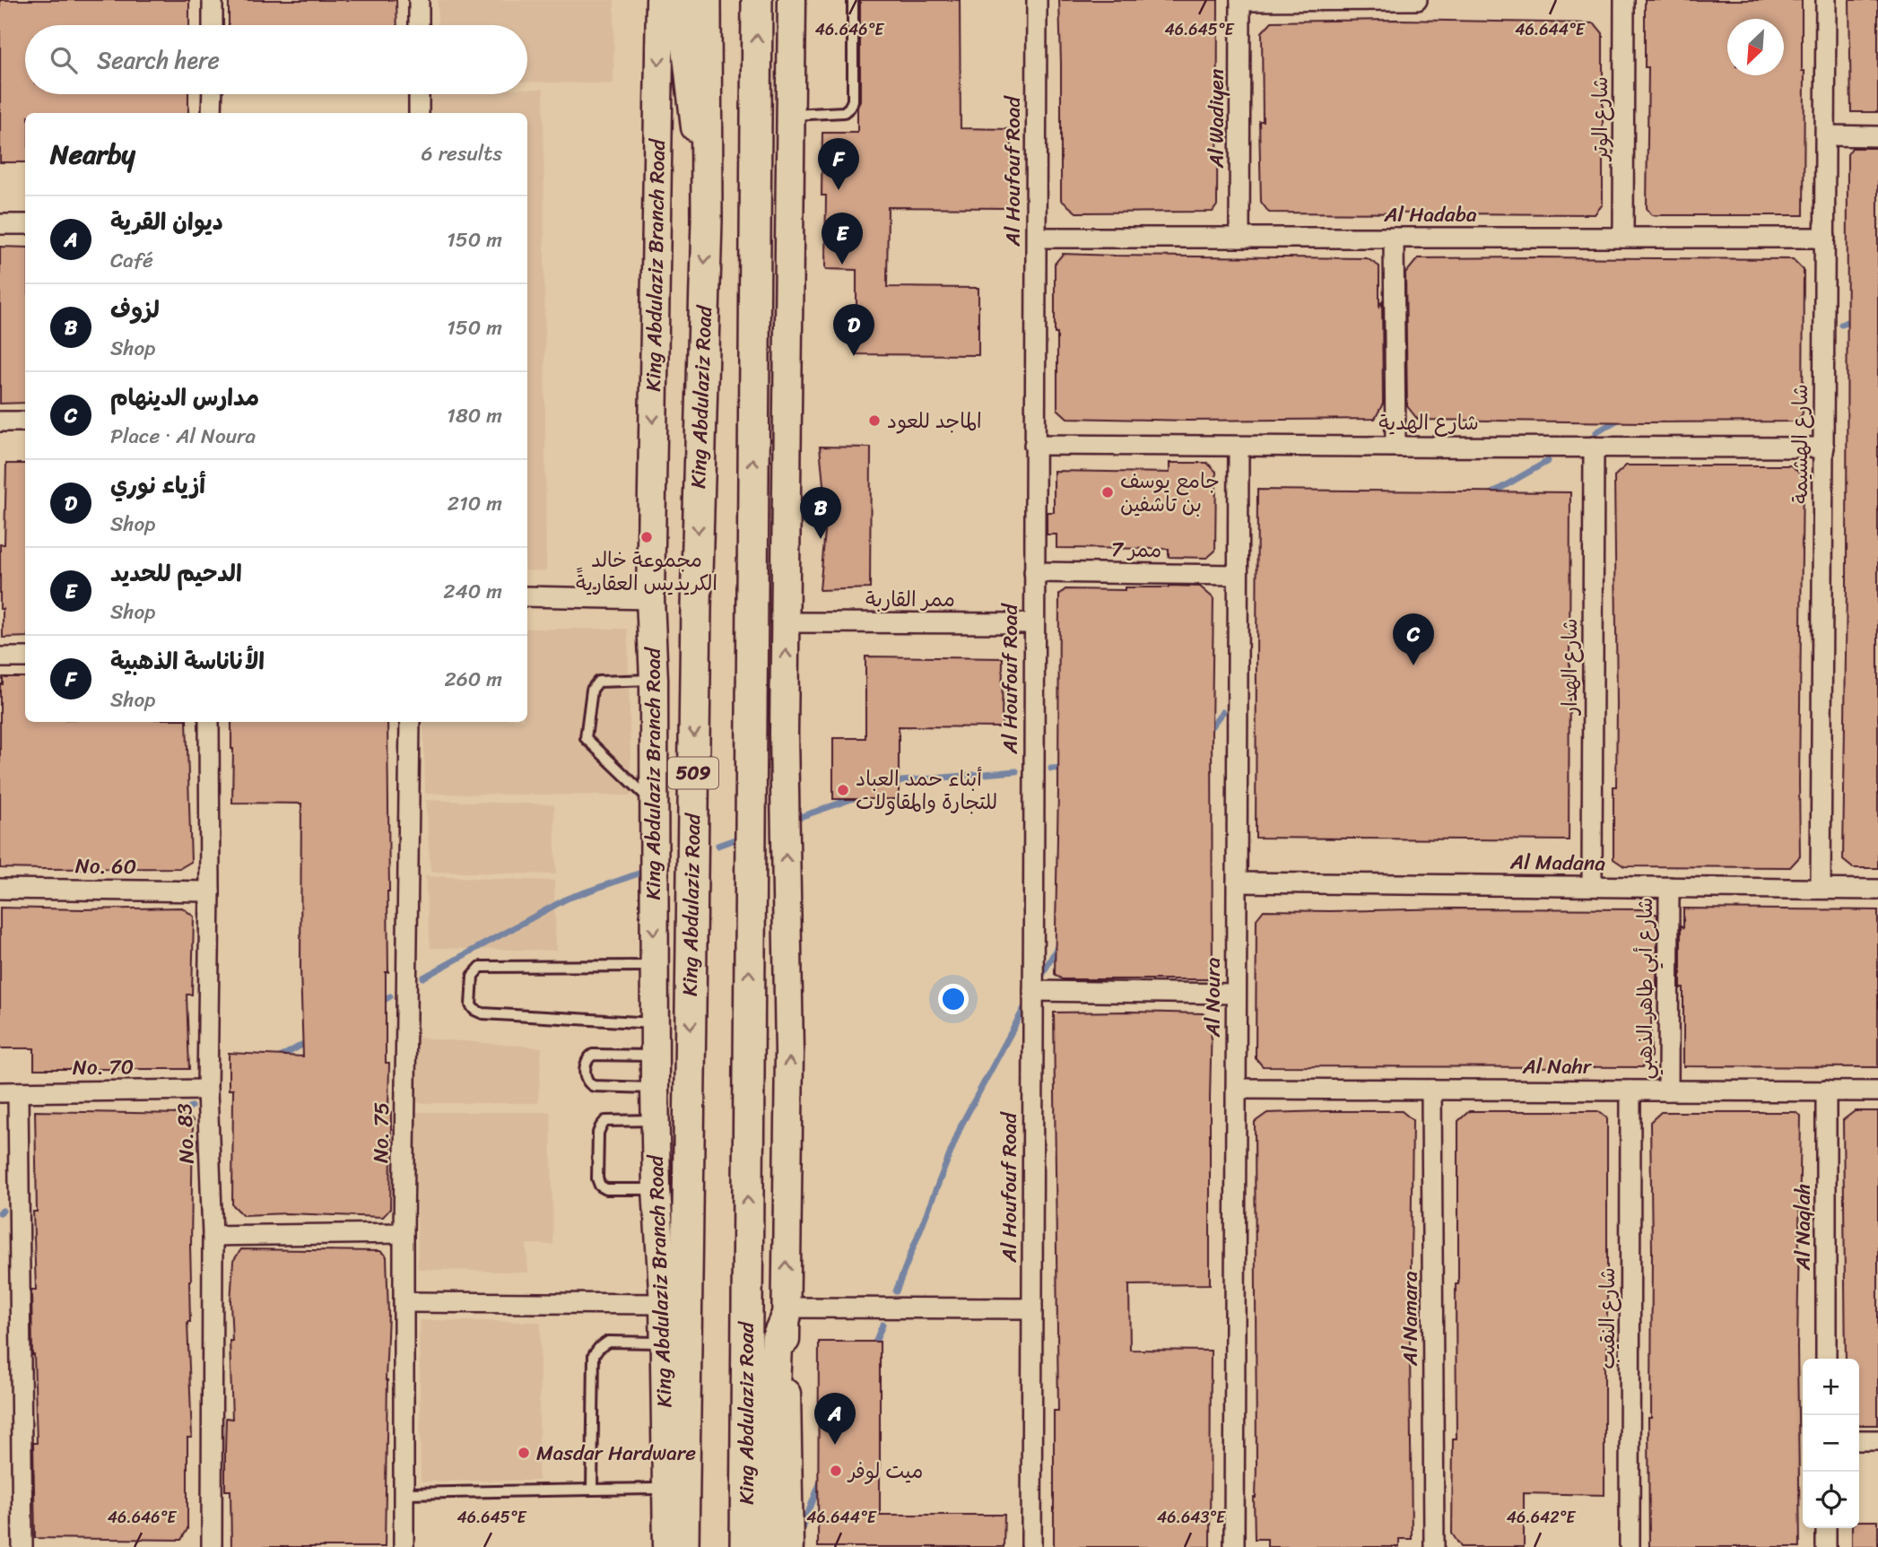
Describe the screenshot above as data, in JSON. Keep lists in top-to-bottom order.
{
  "streets": {
    "main road": ["King Abdulaziz Branch Road", "King Abdulaziz Road", "509"],
    "street": [
      "Al Wadiyen",
      "شارع الوتر",
      "Al Houfouf Road",
      "Al Hadaba",
      "شارع الهدية",
      "شارع الهشيمة",
      "ممر 7",
      "ممر القاربة",
      "شارع الهدار",
      "Al Madana",
      "No. 60",
      "شارع أبي طاهر الذهبي",
      "Al Noura",
      "Al Nahr",
      "No. 70",
      "No. 75",
      "No. 83",
      "Al Naqlah",
      "Al Namara",
      "شارع النقيب"
    ]
  },
  "crossings": [
    ["Al Wadiyen", "Al Hadaba"],
    ["شارع الوتر", "Al Hadaba"],
    ["Al Houfouf Road", "Al Hadaba"],
    ["Al Houfouf Road", "شارع الهدية"],
    ["Al Houfouf Road", "ممر 7"],
    ["Al Houfouf Road", "ممر القاربة"],
    ["Al Hadaba", "شارع الهشيمة"],
    ["شارع الهدية", "شارع الهشيمة"],
    ["شارع الهدية", "شارع الهدار"],
    ["شارع الهدية", "Al Noura"],
    ["شارع الهشيمة", "Al Madana"],
    ["ممر 7", "Al Noura"],
    ["شارع الهدار", "Al Madana"],
    ["Al Madana", "شارع أبي طاهر الذهبي"],
    ["Al Madana", "Al Noura"],
    ["No. 60", "No. 83"],
    ["شارع أبي طاهر الذهبي", "Al Nahr"],
    ["Al Noura", "Al Nahr"],
    ["Al Nahr", "Al Naqlah"],
    ["Al Nahr", "Al Namara"],
    ["Al Nahr", "شارع النقيب"],
    ["No. 70", "No. 83"]
  ],
  "places": [
    "الماجد للعود",
    "جامع يوسف بن تاشفين",
    "مجموعة خالد الكريديس العقاريةً",
    "أبناء حمد العباد للتجارة والمقاولات",
    "Masdar Hardware",
    "ميت لوفر"
  ],
  "north": "bottom left",
  "page": {
    "search": "Search here",
    "heading": ["Nearby", "6 results"],
    "pins": [
      "F",
      "E",
      "D",
      "B",
      "C",
      "A"
    ],
    "list": [
      {
        "mark": "A",
        "name": "ديوان القرية",
        "note": "Café",
        "value": "150 m"
      },
      {
        "mark": "B",
        "name": "لزوف",
        "note": "Shop",
        "value": "150 m"
      },
      {
        "mark": "C",
        "name": "مدارس الدينهام",
        "note": "Place · Al Noura",
        "value": "180 m"
      },
      {
        "mark": "D",
        "name": "أزياء نوري",
        "note": "Shop",
        "value": "210 m"
      },
      {
        "mark": "E",
        "name": "الدحيم للحديد",
        "note": "Shop",
        "value": "240 m"
      },
      {
        "mark": "F",
        "name": "الأناناسة الذهبية",
        "note": "Shop",
        "value": "260 m"
      }
    ],
    "map_buttons": ["+", "−"]
  },
  "coordinates": [
    "46.645°E",
    "46.646°E",
    "46.644°E",
    "46.643°E",
    "46.642°E"
  ]
}
